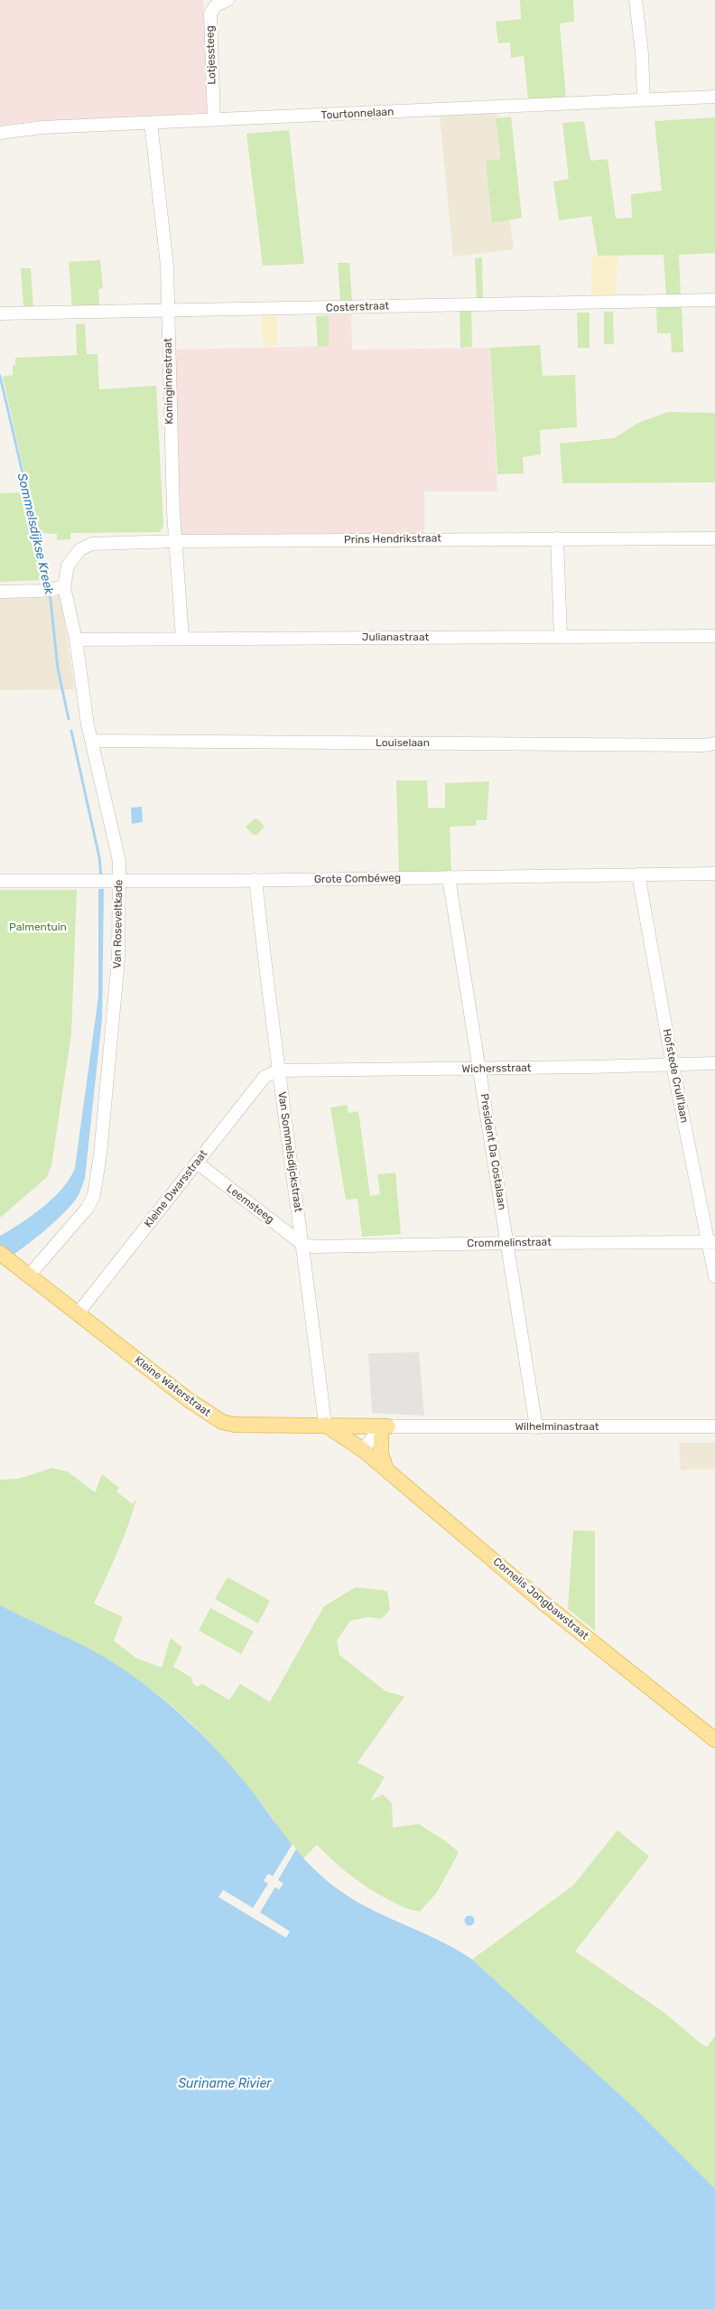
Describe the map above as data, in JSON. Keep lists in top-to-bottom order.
{
  "streets": {
    "main road": ["Kleine Waterstraat", "Cornelis Jongbawstraat"],
    "street": [
      "Lotjessteeg",
      "Tourtonnelaan",
      "Costerstraat",
      "Koninginnestraat",
      "Prins Hendrikstraat",
      "Julianastraat",
      "Louiselaan",
      "Grote Combéweg",
      "Van Roseveltkade",
      "Wichersstraat",
      "Hofstede Crull'laan",
      "Van Sommelsdijckstraat",
      "President Da Costalaan",
      "Kleine Dwarsstraat",
      "Leemsteeg",
      "Crommelinstraat",
      "Wilhelminastraat"
    ]
  },
  "crossings": [
    ["Lotjessteeg", "Tourtonnelaan"],
    ["Tourtonnelaan", "Koninginnestraat"],
    ["Costerstraat", "Koninginnestraat"],
    ["Koninginnestraat", "Prins Hendrikstraat"],
    ["Koninginnestraat", "Julianastraat"],
    ["Prins Hendrikstraat", "Van Roseveltkade"],
    ["Julianastraat", "Van Roseveltkade"],
    ["Louiselaan", "Van Roseveltkade"],
    ["Grote Combéweg", "Van Roseveltkade"],
    ["Grote Combéweg", "Hofstede Crull'laan"],
    ["Grote Combéweg", "Van Sommelsdijckstraat"],
    ["Grote Combéweg", "President Da Costalaan"],
    ["Van Roseveltkade", "Kleine Waterstraat"],
    ["Wichersstraat", "Hofstede Crull'laan"],
    ["Wichersstraat", "Van Sommelsdijckstraat"],
    ["Wichersstraat", "President Da Costalaan"],
    ["Wichersstraat", "Kleine Dwarsstraat"],
    ["Hofstede Crull'laan", "Crommelinstraat"],
    ["Van Sommelsdijckstraat", "Kleine Dwarsstraat"],
    ["Van Sommelsdijckstraat", "Leemsteeg"],
    ["Van Sommelsdijckstraat", "Crommelinstraat"],
    ["Van Sommelsdijckstraat", "Kleine Waterstraat"],
    ["President Da Costalaan", "Crommelinstraat"],
    ["President Da Costalaan", "Wilhelminastraat"],
    ["Kleine Dwarsstraat", "Leemsteeg"],
    ["Kleine Dwarsstraat", "Kleine Waterstraat"],
    ["Leemsteeg", "Crommelinstraat"],
    ["Kleine Waterstraat", "Wilhelminastraat"]
  ],
  "water": ["Sommelsdijkse Kreek", "Suriname Rivier"],
  "parks": ["Palmentuin"]
}
